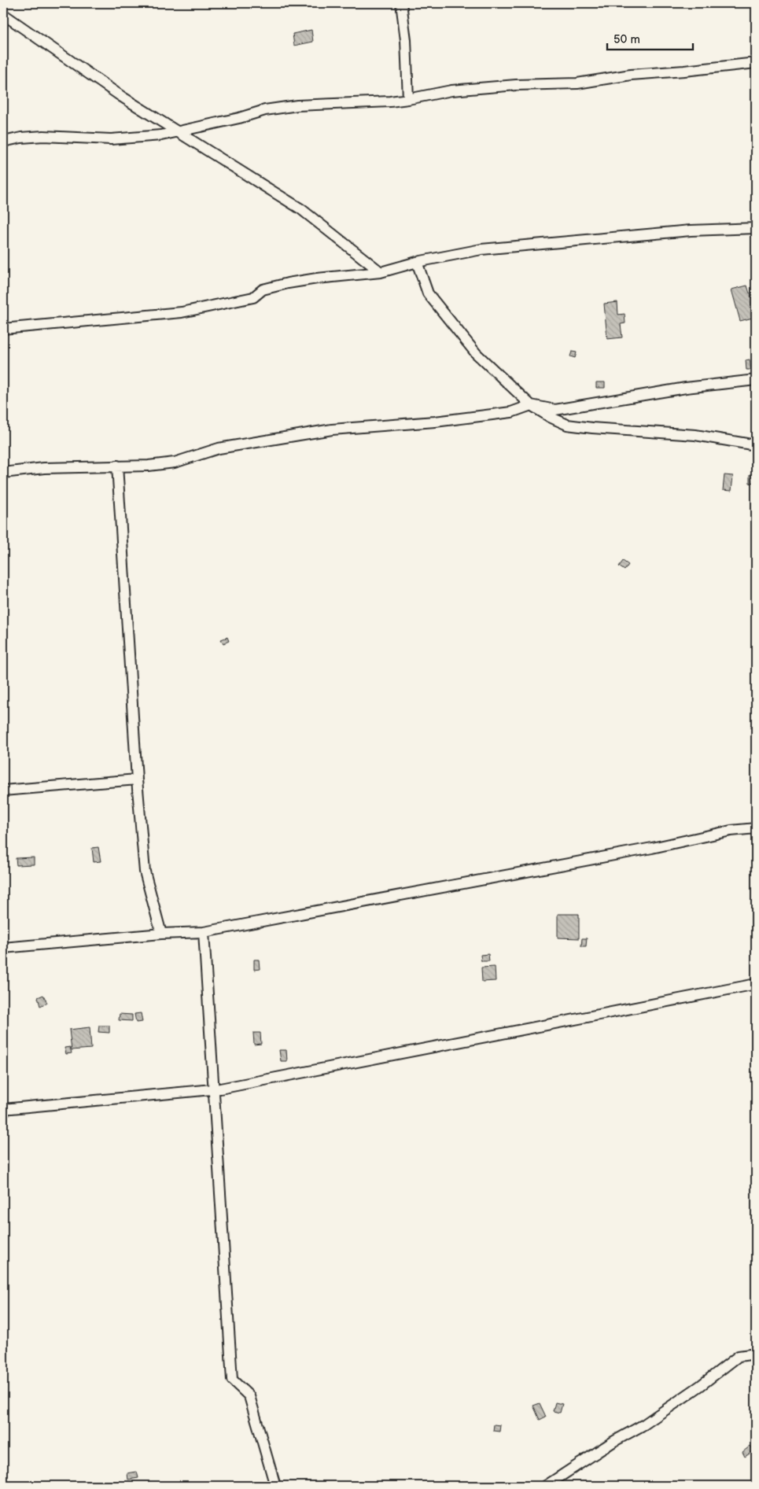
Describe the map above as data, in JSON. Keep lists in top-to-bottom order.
{
  "scale_bar": "50 m"
}
